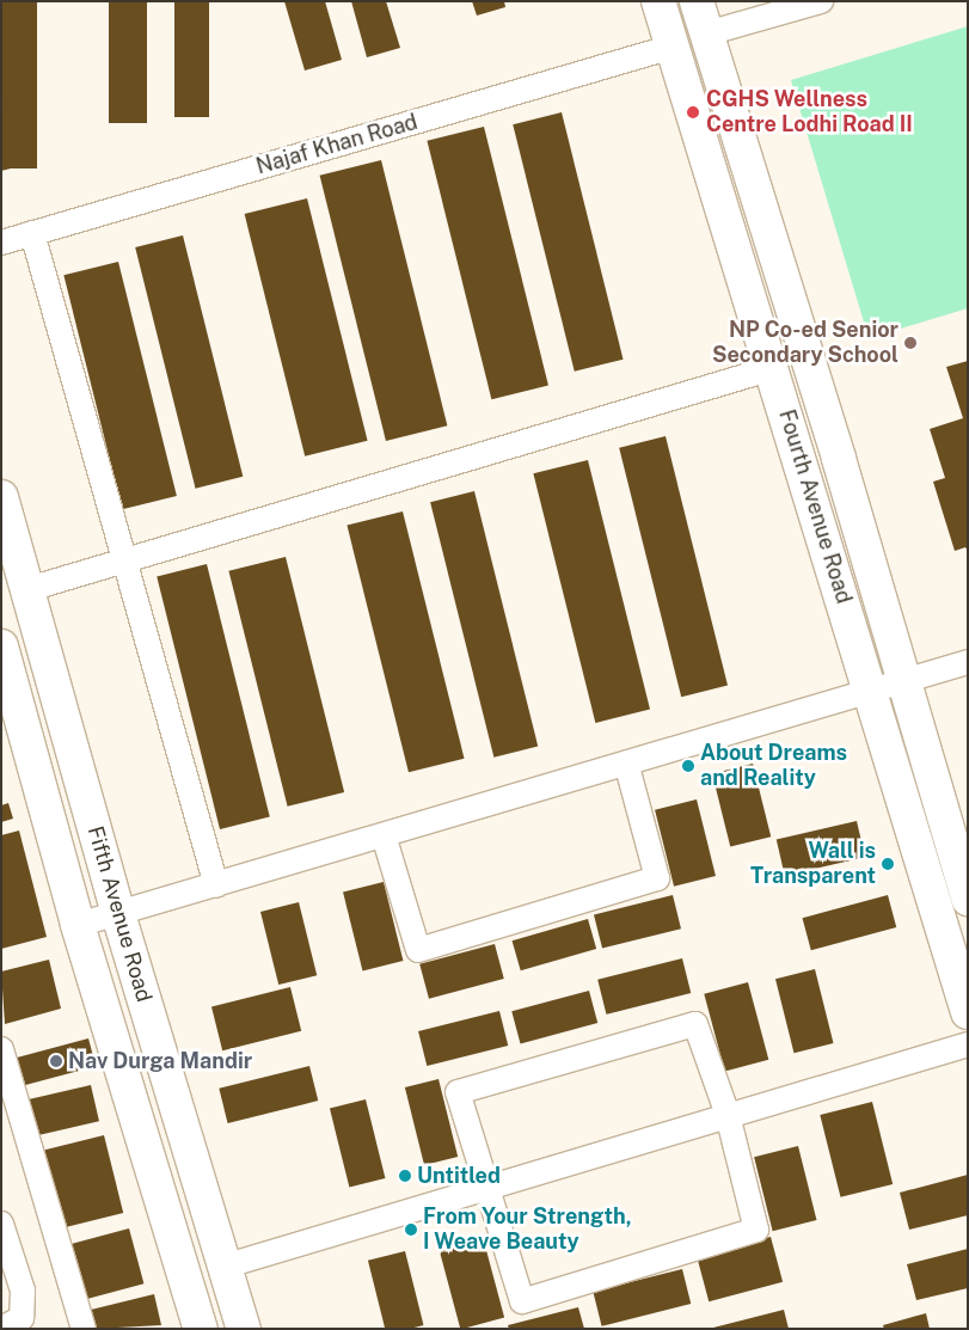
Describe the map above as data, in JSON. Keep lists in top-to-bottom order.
{
  "streets": {
    "main road": ["Fourth Avenue Road", "Fifth Avenue Road"],
    "street": ["Najaf Khan Road"]
  },
  "crossings": [
    ["Najaf Khan Road", "Fourth Avenue Road"]
  ],
  "places": [
    "CGHS Wellness Centre Lodhi Road II",
    "NP Co-ed Senior Secondary School",
    "About Dreams and Reality",
    "Wall is Transparent",
    "Nav Durga Mandir",
    "Untitled",
    "From Your Strength, I Weave Beauty"
  ]
}
